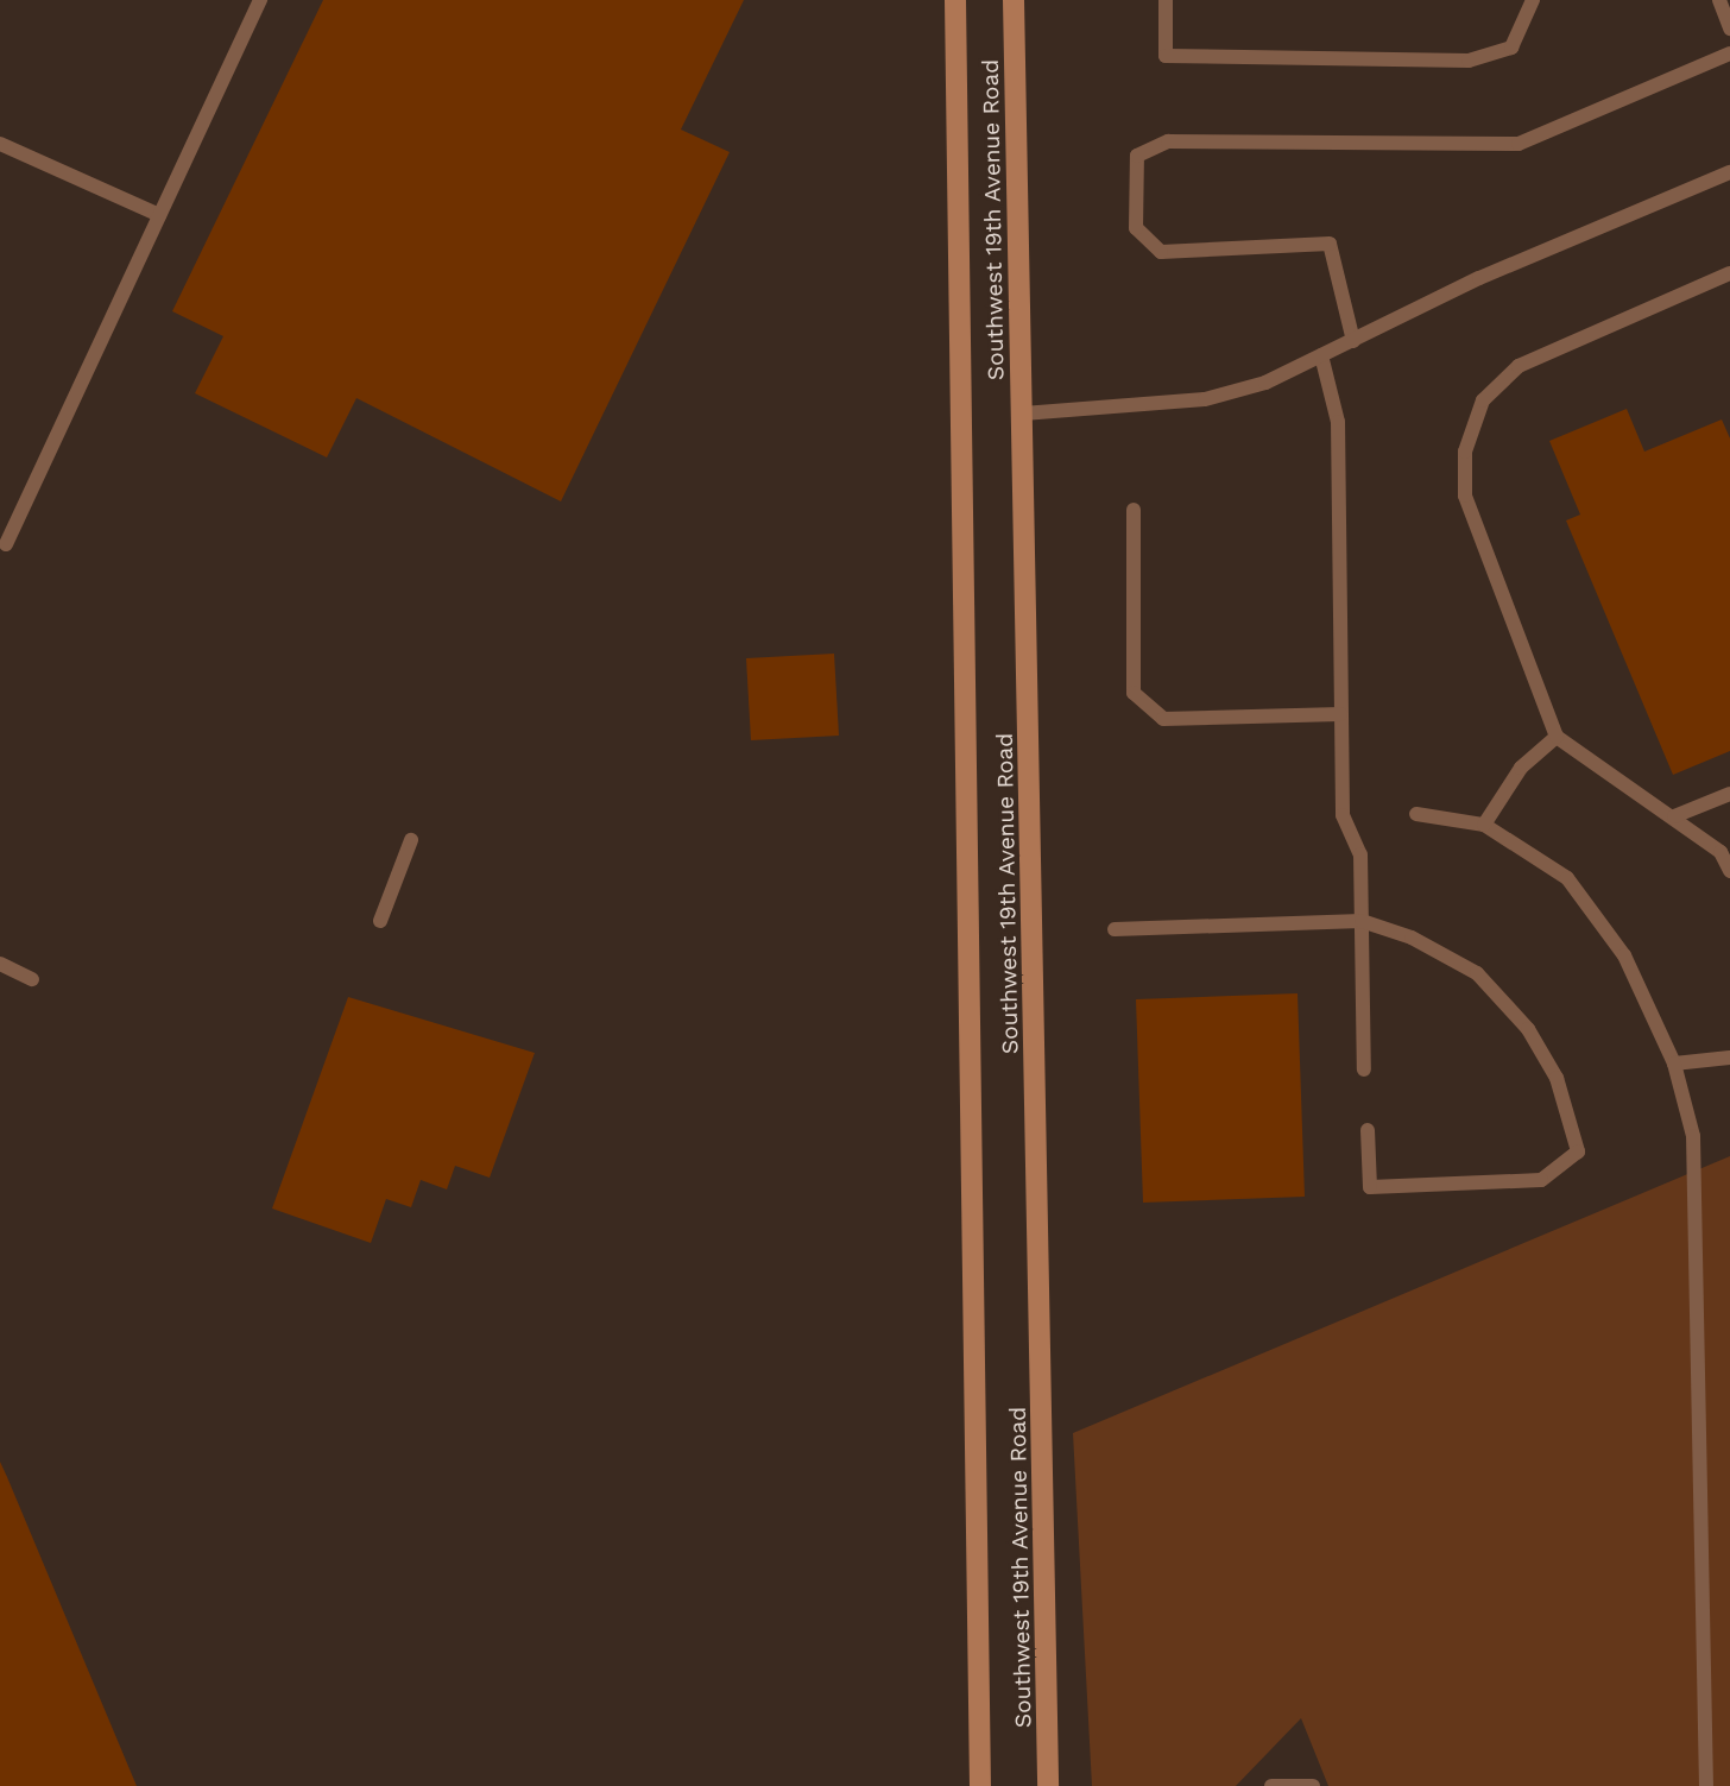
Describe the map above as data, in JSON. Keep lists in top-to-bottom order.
{
  "streets": {
    "main road": ["Southwest 19th Avenue Road"]
  }
}
